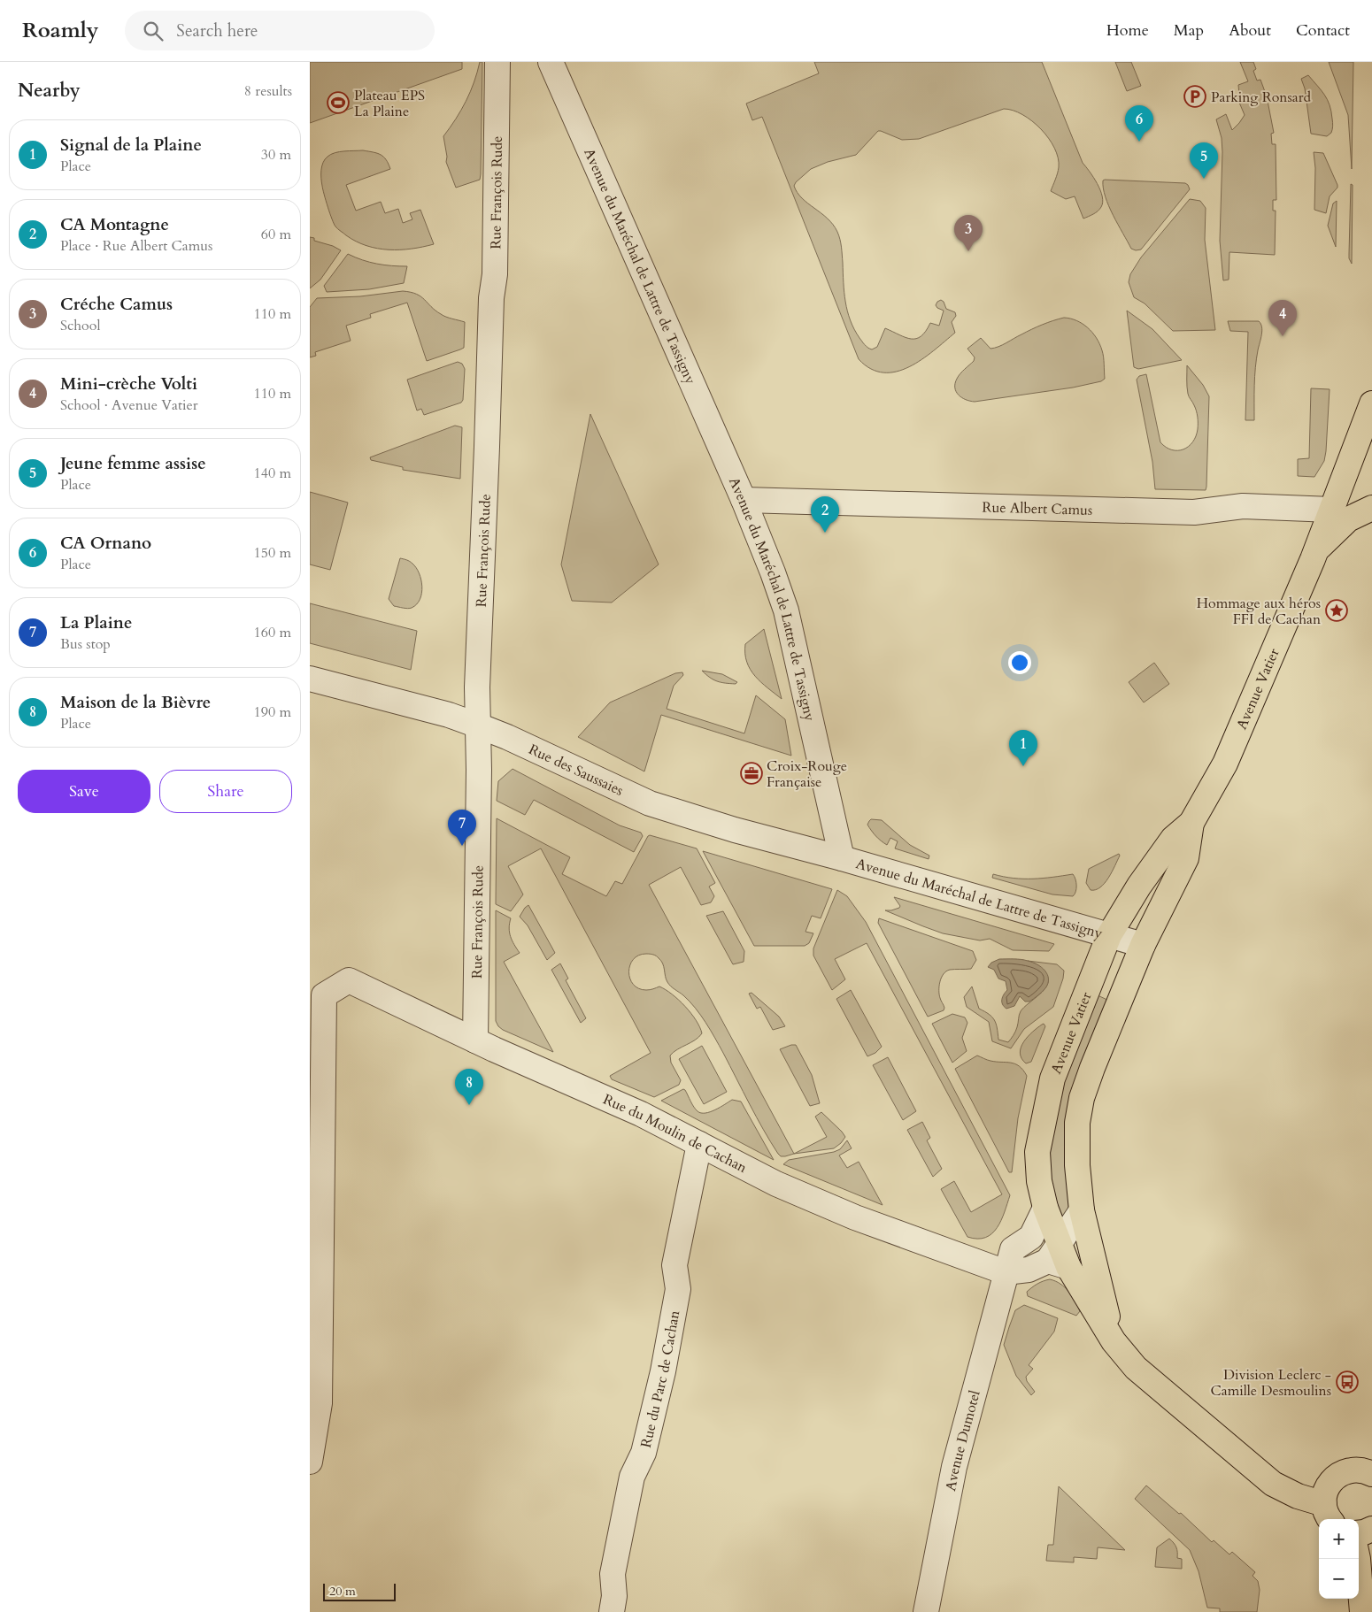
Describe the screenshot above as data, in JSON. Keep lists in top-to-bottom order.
{
  "streets": {
    "main road": ["Avenue Vatier"],
    "street": [
      "Rue François Rude",
      "Avenue du Maréchal de Lattre de Tassigny",
      "Rue Albert Camus",
      "Rue des Saussaies",
      "Rue du Moulin de Cachan",
      "Rue du Parc de Cachan",
      "Avenue Dumotel"
    ]
  },
  "crossings": [
    ["Rue François Rude", "Rue des Saussaies"],
    ["Rue François Rude", "Rue du Moulin de Cachan"],
    ["Avenue du Maréchal de Lattre de Tassigny", "Rue Albert Camus"],
    ["Avenue du Maréchal de Lattre de Tassigny", "Avenue Vatier"],
    ["Avenue du Maréchal de Lattre de Tassigny", "Rue des Saussaies"],
    ["Rue Albert Camus", "Avenue Vatier"],
    ["Rue du Moulin de Cachan", "Rue du Parc de Cachan"],
    ["Rue du Moulin de Cachan", "Avenue Dumotel"]
  ],
  "places": {
    "parking": ["Parking Ronsard"],
    "sports": ["Plateau EPS La Plaine"],
    "place": ["Hommage aux héros FFI de Cachan"],
    "office": ["Croix-Rouge Française"],
    "bus stop": ["Division Leclerc - Camille Desmoulins"]
  },
  "scale_bar": "20 m",
  "page": {
    "header": "Roamly",
    "search": "Search here",
    "nav": [
      "Home",
      "Map",
      "About",
      "Contact"
    ],
    "heading": ["Nearby", "8 results"],
    "pins": [
      "6",
      "5",
      "3",
      "4",
      "2",
      "1",
      "7",
      "8"
    ],
    "list": [
      {
        "mark": "1",
        "name": "Signal de la Plaine",
        "note": "Place",
        "value": "30 m"
      },
      {
        "mark": "2",
        "name": "CA Montagne",
        "note": "Place · Rue Albert Camus",
        "value": "60 m"
      },
      {
        "mark": "3",
        "name": "Créche Camus",
        "note": "School",
        "value": "110 m"
      },
      {
        "mark": "4",
        "name": "Mini-crèche Volti",
        "note": "School · Avenue Vatier",
        "value": "110 m"
      },
      {
        "mark": "5",
        "name": "Jeune femme assise",
        "note": "Place",
        "value": "140 m"
      },
      {
        "mark": "6",
        "name": "CA Ornano",
        "note": "Place",
        "value": "150 m"
      },
      {
        "mark": "7",
        "name": "La Plaine",
        "note": "Bus stop",
        "value": "160 m"
      },
      {
        "mark": "8",
        "name": "Maison de la Bièvre",
        "note": "Place",
        "value": "190 m"
      }
    ],
    "buttons": ["Save", "Share"],
    "map_buttons": ["+", "−"],
    "scale": "20 m"
  }
}
